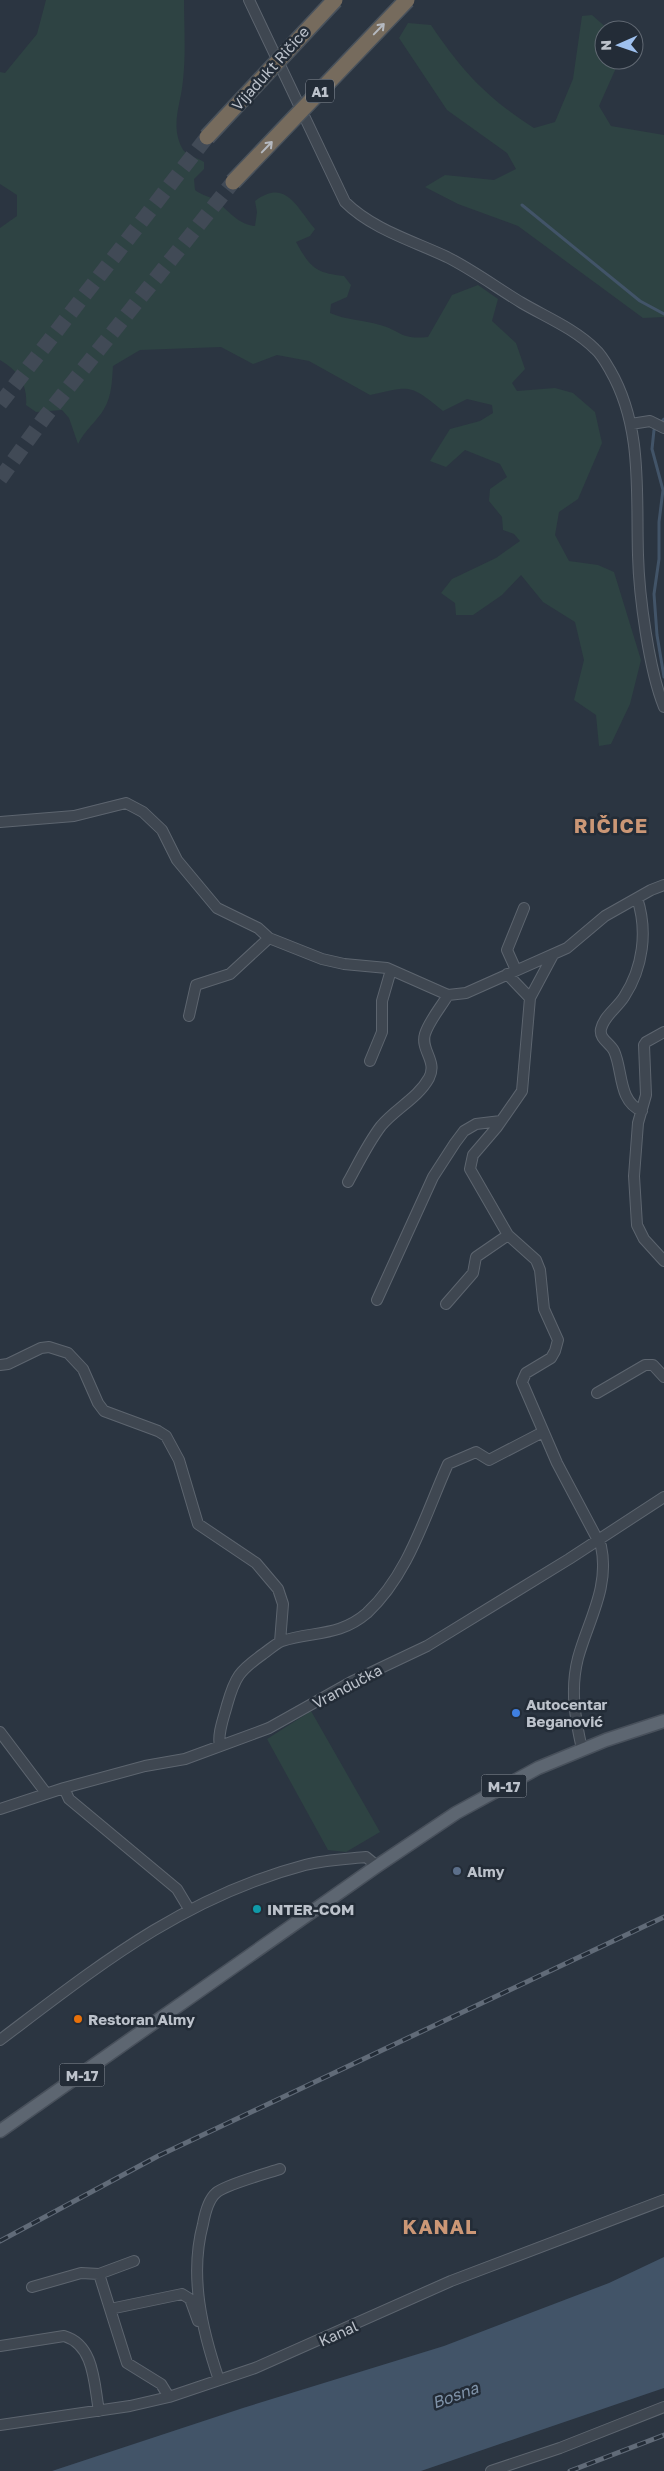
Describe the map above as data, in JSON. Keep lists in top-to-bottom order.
{
  "streets": {
    "highway": ["Vijadukt Ričice", "A1"],
    "main road": ["M-17"],
    "street": ["Vrandučka", "Kanal"]
  },
  "districts": ["RIČICE", "KANAL"],
  "water": ["Bosna"],
  "places": [
    "Autocentar Beganović",
    "Almy",
    "INTER-COM",
    "Restoran Almy"
  ],
  "north": "left"
}
